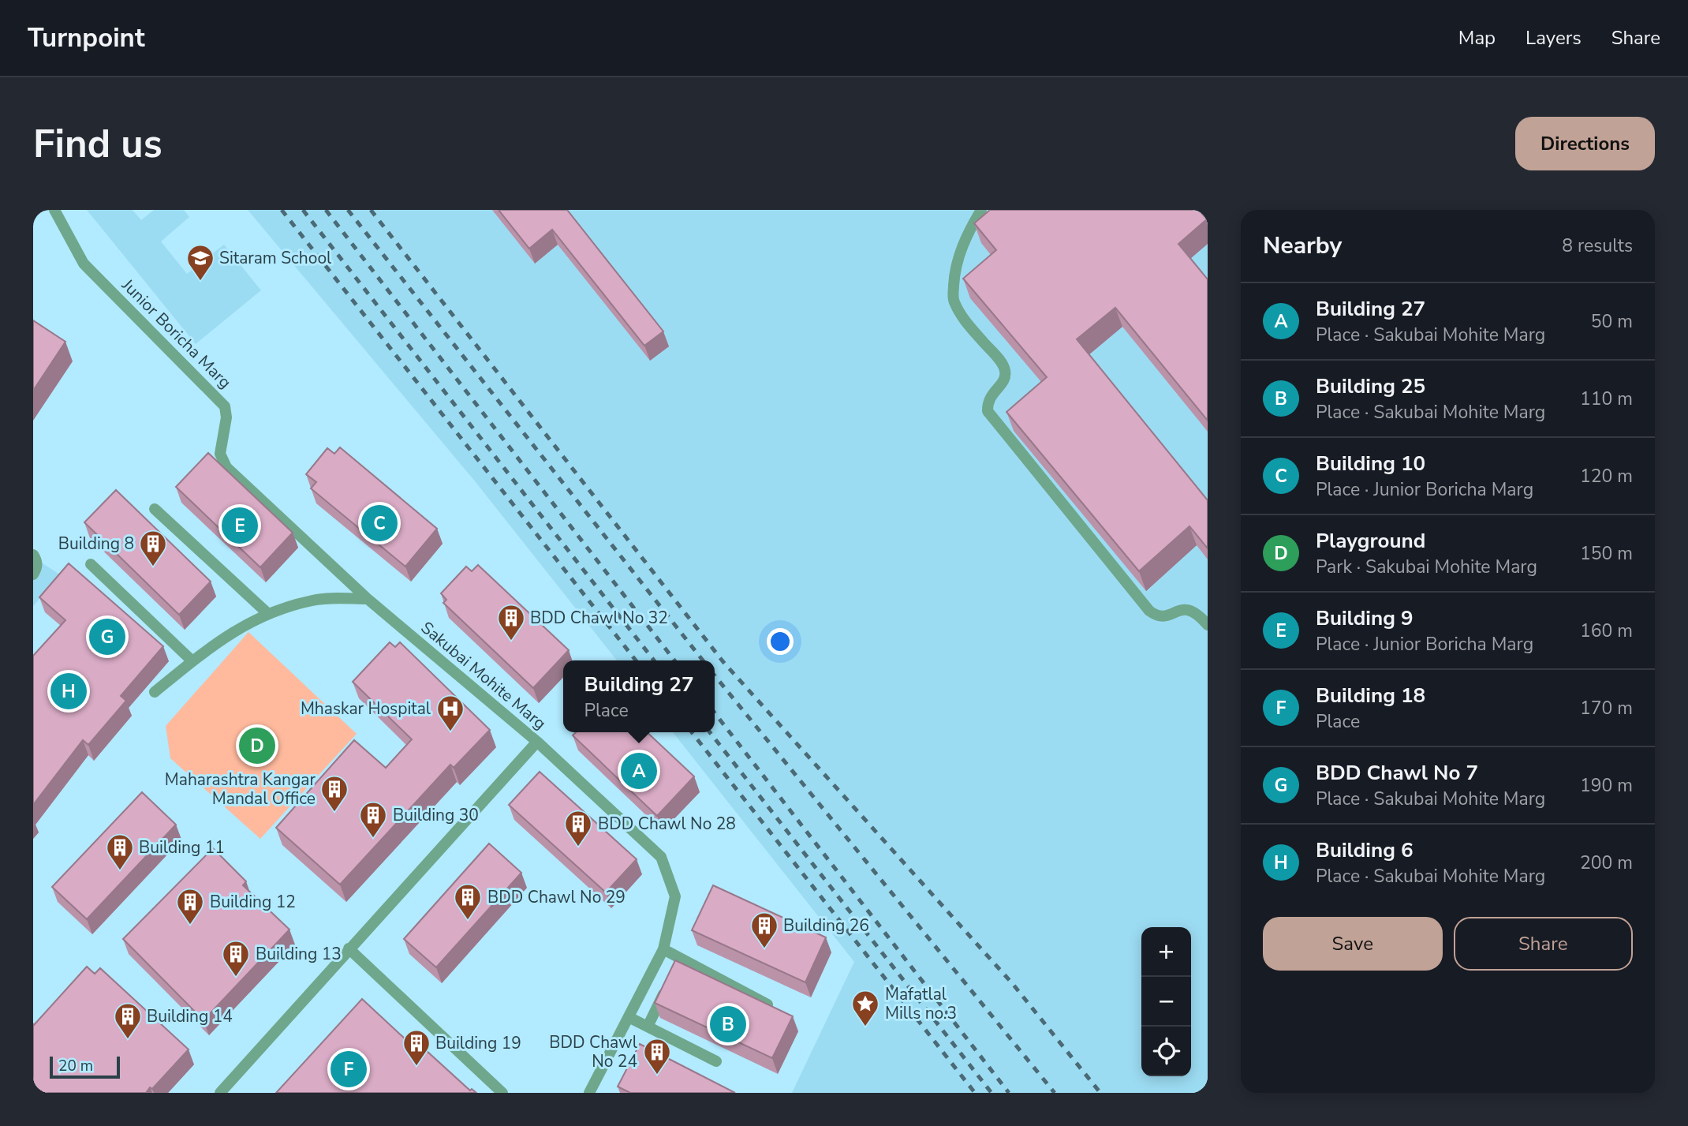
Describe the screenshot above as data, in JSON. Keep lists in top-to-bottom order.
{
  "streets": {
    "street": ["Junior Boricha Marg", "Sakubai Mohite Marg"]
  },
  "crossings": [
    ["Junior Boricha Marg", "Sakubai Mohite Marg"]
  ],
  "places": {
    "school or university": ["Sitaram School"],
    "building": [
      "Building 8",
      "BDD Chawl No 32",
      "Maharashtra Kangar Mandal Office",
      "Building 30",
      "BDD Chawl No 28",
      "Building 11",
      "BDD Chawl No 29",
      "Building 12",
      "Building 26",
      "Building 13",
      "Building 14",
      "Building 19",
      "BDD Chawl No 24"
    ],
    "hospital": ["Mhaskar Hospital"],
    "place": ["Mafatlal Mills no.3"]
  },
  "scale_bar": "20 m",
  "page": {
    "header": "Turnpoint",
    "nav": ["Map", "Layers", "Share"],
    "buttons": [
      "Directions",
      ["Save", "Share"]
    ],
    "title": "Find us",
    "heading": ["Nearby", "8 results"],
    "list": [
      {
        "mark": "A",
        "name": "Building 27",
        "note": "Place · Sakubai Mohite Marg",
        "value": "50 m"
      },
      {
        "mark": "B",
        "name": "Building 25",
        "note": "Place · Sakubai Mohite Marg",
        "value": "110 m"
      },
      {
        "mark": "C",
        "name": "Building 10",
        "note": "Place · Junior Boricha Marg",
        "value": "120 m"
      },
      {
        "mark": "D",
        "name": "Playground",
        "note": "Park · Sakubai Mohite Marg",
        "value": "150 m"
      },
      {
        "mark": "E",
        "name": "Building 9",
        "note": "Place · Junior Boricha Marg",
        "value": "160 m"
      },
      {
        "mark": "F",
        "name": "Building 18",
        "note": "Place",
        "value": "170 m"
      },
      {
        "mark": "G",
        "name": "BDD Chawl No 7",
        "note": "Place · Sakubai Mohite Marg",
        "value": "190 m"
      },
      {
        "mark": "H",
        "name": "Building 6",
        "note": "Place · Sakubai Mohite Marg",
        "value": "200 m"
      }
    ],
    "pins": [
      "C",
      "E",
      "G",
      "H",
      "D",
      "A",
      "B",
      "F"
    ],
    "popup": ["Building 27", "Place"],
    "map_buttons": ["+", "−"],
    "scale": "20 m"
  }
}
